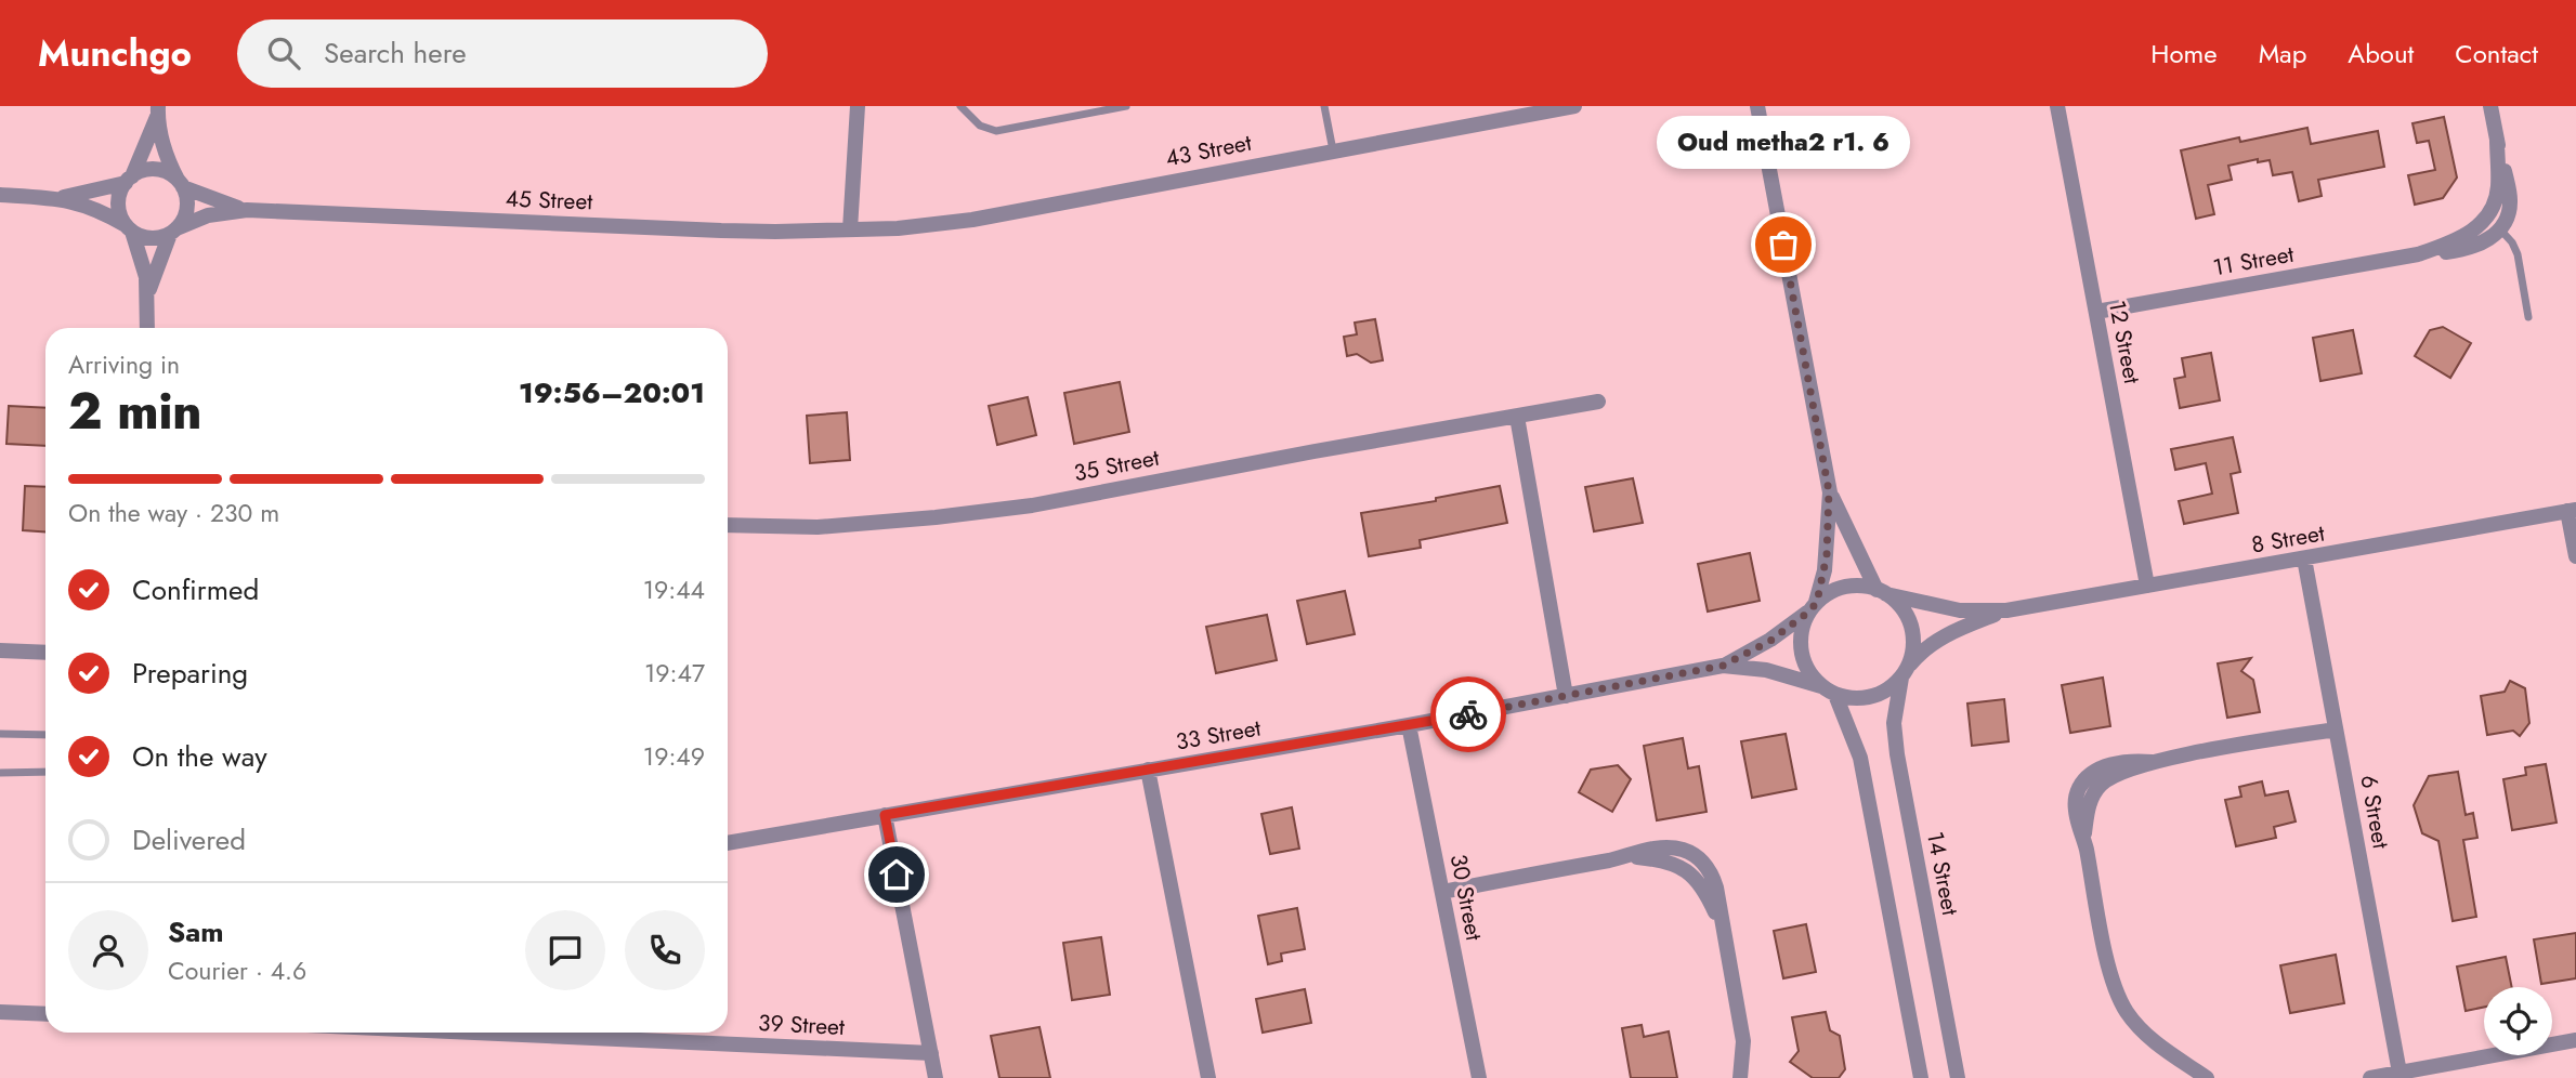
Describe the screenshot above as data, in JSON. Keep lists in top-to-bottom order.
{
  "streets": {
    "street": [
      "43 Street",
      "45 Street",
      "11 Street",
      "12 Street",
      "35 Street",
      "8 Street",
      "33 Street",
      "6 Street",
      "14 Street",
      "30 Street",
      "39 Street"
    ]
  },
  "crossings": [
    ["43 Street", "45 Street"],
    ["11 Street", "12 Street"],
    ["12 Street", "8 Street"],
    ["8 Street", "33 Street"],
    ["8 Street", "6 Street"],
    ["8 Street", "14 Street"],
    ["33 Street", "14 Street"],
    ["33 Street", "30 Street"]
  ],
  "places": ["Oud metha2 r1. 6"],
  "page": {
    "header": "Munchgo",
    "search": "Search here",
    "nav": [
      "Home",
      "Map",
      "About",
      "Contact"
    ],
    "bubble": "Oud metha2 r1. 6",
    "heading": ["2 min", "Arriving in", "19:56–20:01"],
    "panel": ["Sam", "Courier · 4.6"],
    "bar": "On the way · 230 m",
    "list": [
      ["Confirmed", "19:44"],
      ["Preparing", "19:47"],
      ["On the way", "19:49"],
      "Delivered"
    ]
  }
}
